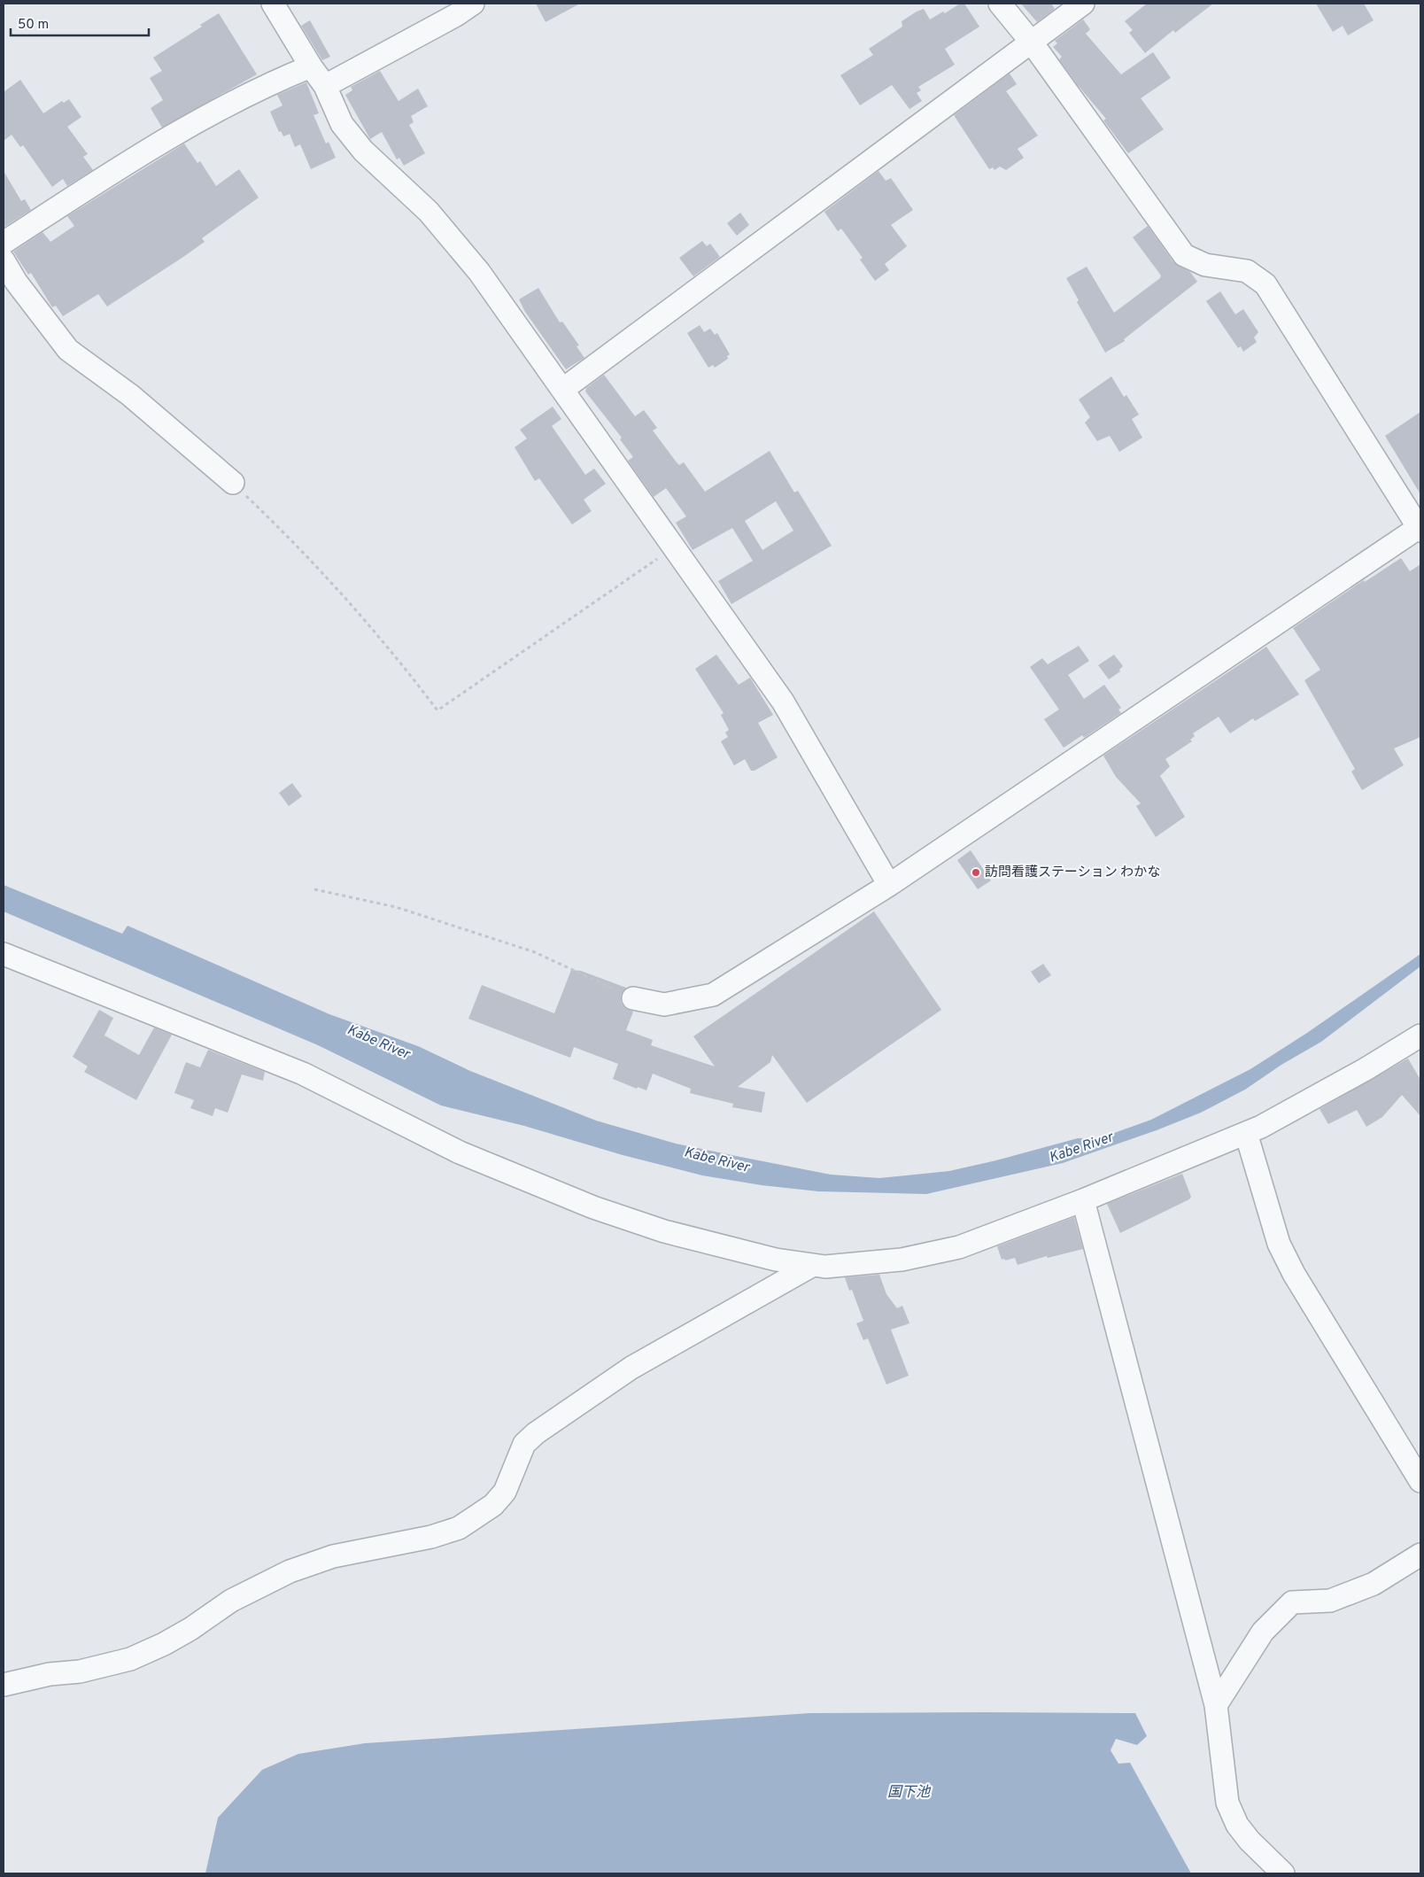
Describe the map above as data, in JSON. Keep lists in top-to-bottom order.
{
  "water": ["Kabe River", "国下池"],
  "places": ["訪問看護ステーション わかな"],
  "scale_bar": "50 m"
}
